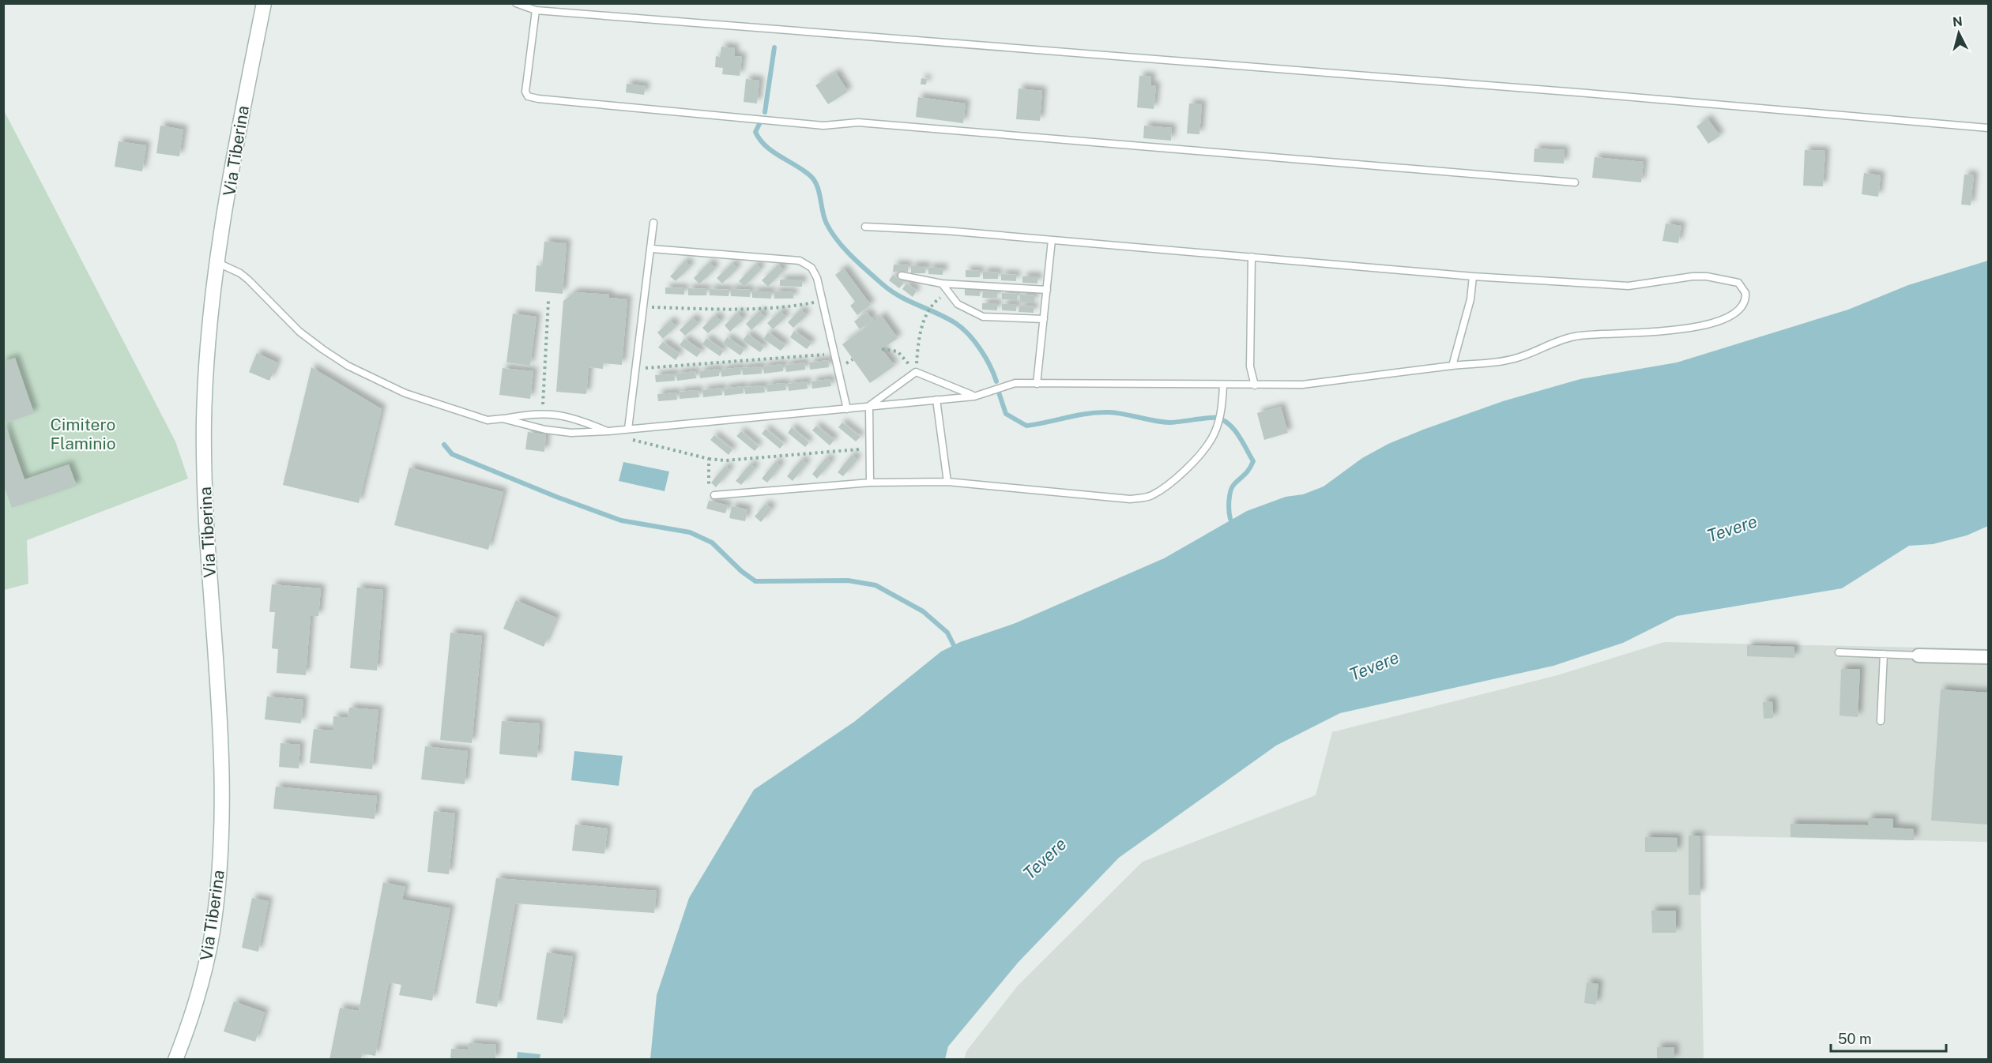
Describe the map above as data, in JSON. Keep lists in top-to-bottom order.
{
  "streets": {
    "main road": ["Via Tiberina"]
  },
  "water": ["Tevere"],
  "parks": ["Cimitero Flaminio"],
  "scale_bar": "50 m",
  "north": "top"
}
